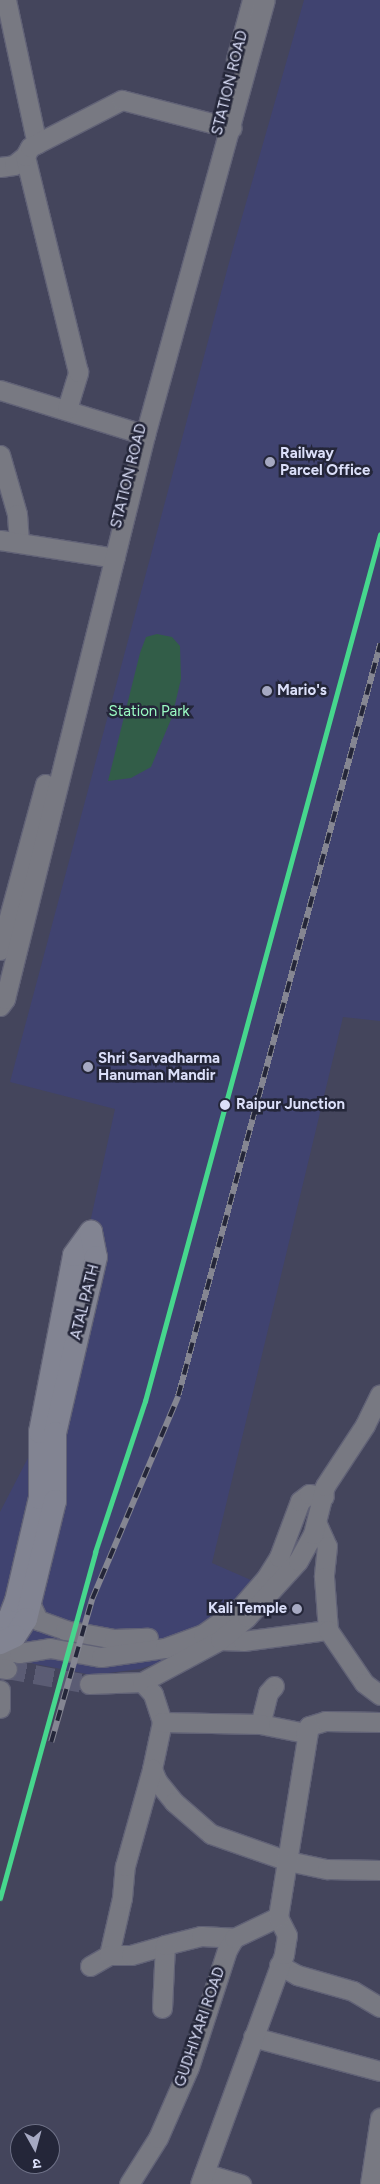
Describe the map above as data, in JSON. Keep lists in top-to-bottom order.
{
  "streets": {
    "main road": ["ATAL PATH"],
    "street": ["STATION ROAD", "GUDHIYARI ROAD"]
  },
  "parks": ["Station Park"],
  "places": [
    "Railway Parcel Office",
    "Mario's",
    "Shri Sarvadharma Hanuman Mandir",
    "Raipur Junction",
    "Kali Temple"
  ],
  "north": "bottom"
}
